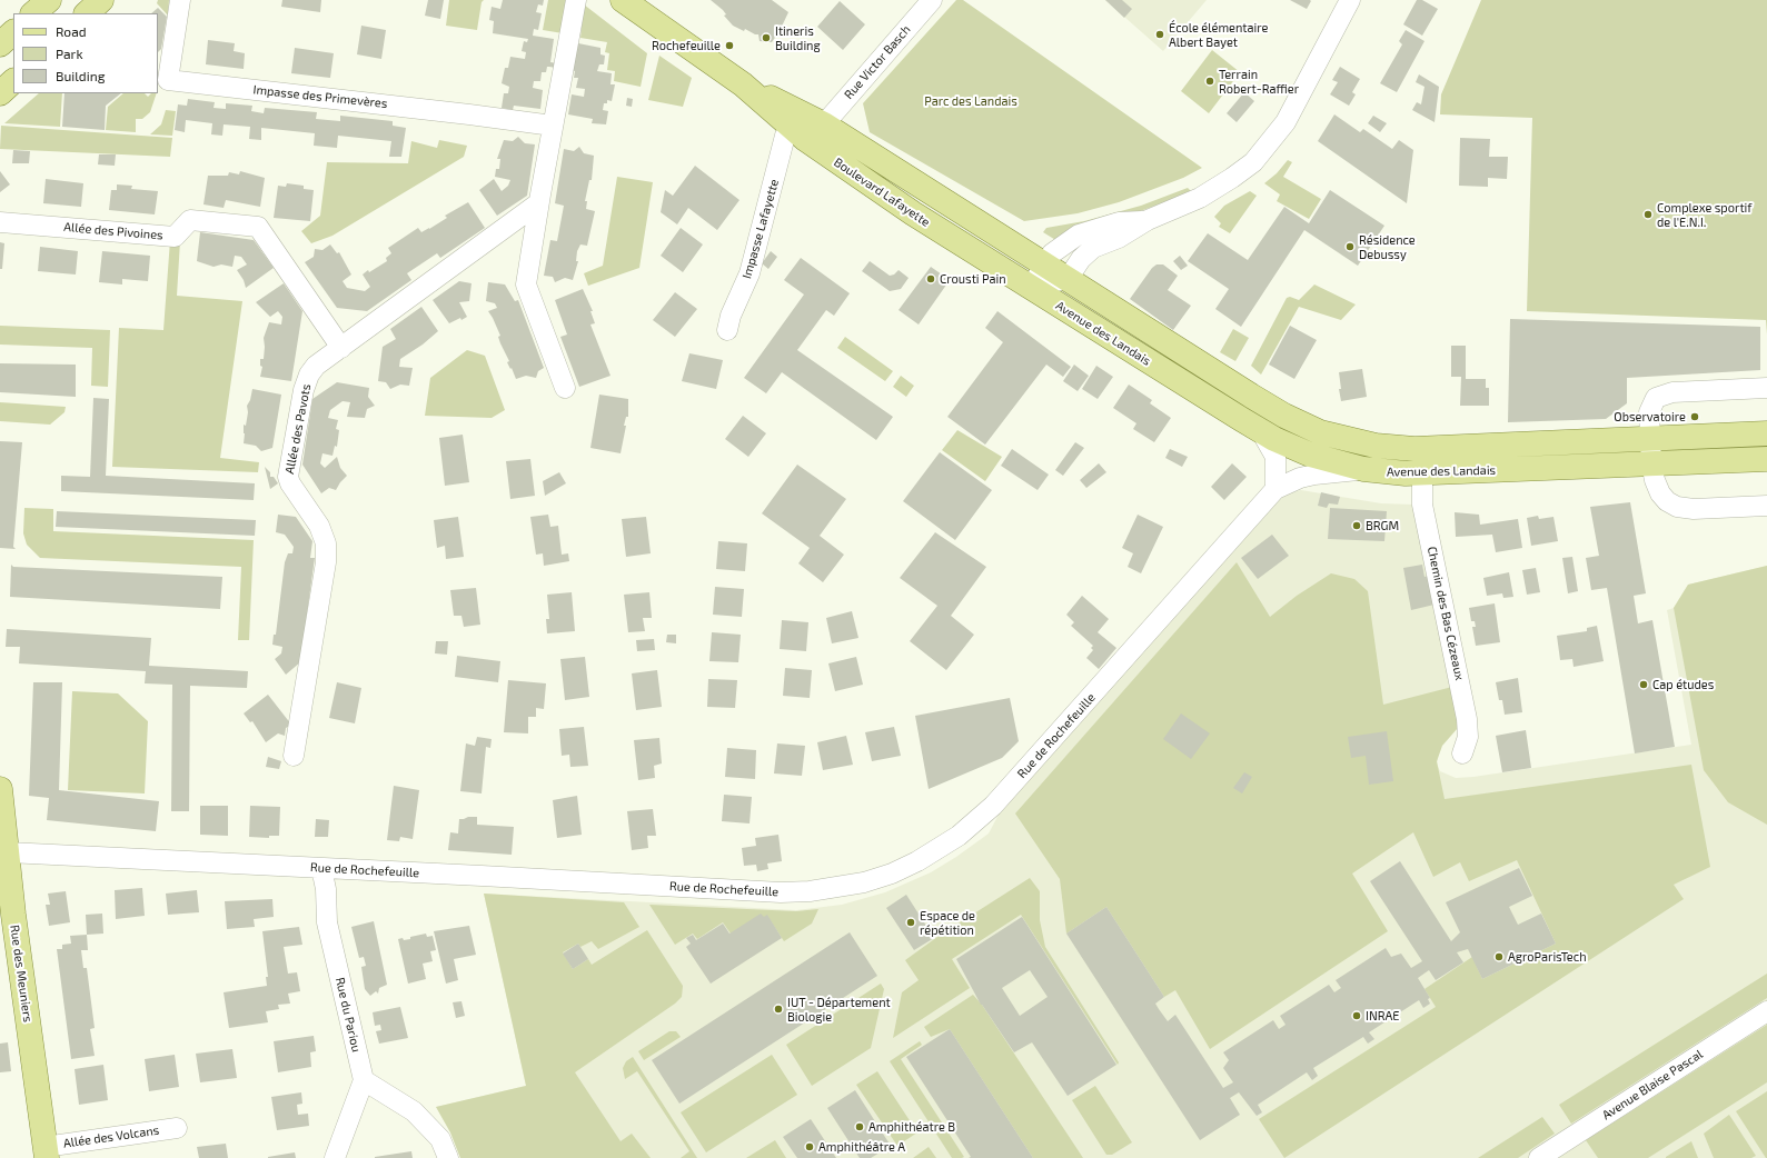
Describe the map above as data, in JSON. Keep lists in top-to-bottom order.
{
  "streets": {
    "main road": ["Boulevard Lafayette", "Avenue des Landais", "Rue des Meuniers"],
    "street": [
      "Rue Victor Basch",
      "Impasse des Primevères",
      "Impasse Lafayette",
      "Allée des Pivoines",
      "Allée des Pavots",
      "Chemin des Bas Cézeaux",
      "Rue de Rochefeuille",
      "Rue du Pariou",
      "Avenue Blaise Pascal",
      "Allée des Volcans"
    ]
  },
  "crossings": [
    ["Rue Victor Basch", "Boulevard Lafayette"],
    ["Boulevard Lafayette", "Impasse Lafayette"],
    ["Boulevard Lafayette", "Avenue des Landais"],
    ["Allée des Pivoines", "Allée des Pavots"],
    ["Avenue des Landais", "Chemin des Bas Cézeaux"],
    ["Avenue des Landais", "Rue de Rochefeuille"],
    ["Rue de Rochefeuille", "Rue des Meuniers"],
    ["Rue de Rochefeuille", "Rue du Pariou"],
    ["Rue des Meuniers", "Allée des Volcans"]
  ],
  "parks": ["Parc des Landais"],
  "places": [
    "École élémentaire Albert Bayet",
    "Itineris Building",
    "Rochefeuille",
    "Terrain Robert-Raffier",
    "Complexe sportif de l'E.N.I.",
    "Résidence Debussy",
    "Crousti Pain",
    "Observatoire",
    "BRGM",
    "Cap études",
    "Espace de répétition",
    "AgroParisTech",
    "IUT - Département Biologie",
    "INRAE",
    "Amphithéatre B",
    "Amphithéâtre A"
  ],
  "legend": ["Road", "Park", "Building"]
}
